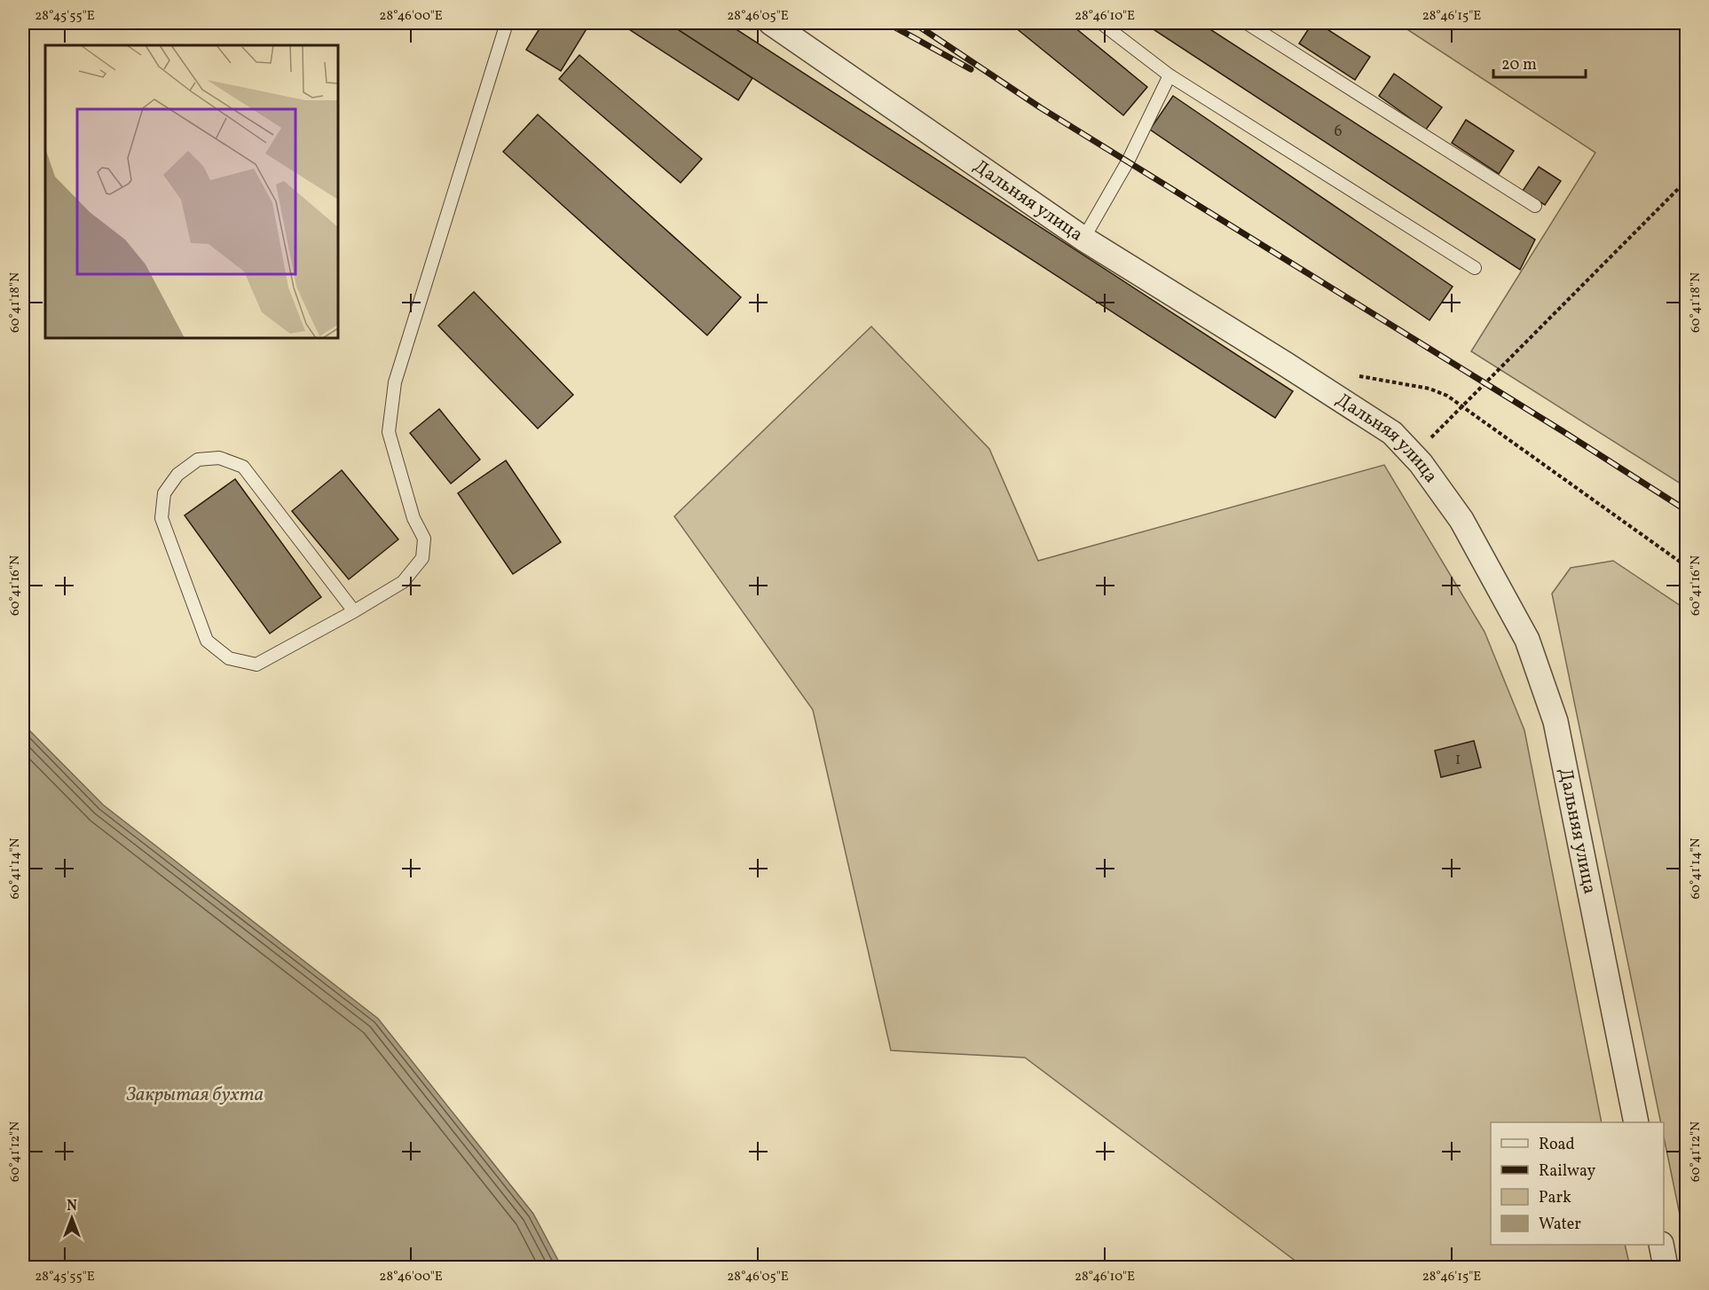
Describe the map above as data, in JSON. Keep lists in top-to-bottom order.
{
  "streets": {
    "street": ["Дальняя улица"]
  },
  "water": ["Закрытая бухта"],
  "house_numbers": ["6", "1"],
  "legend": [
    "Road",
    "Railway",
    "Park",
    "Water"
  ],
  "scale_bar": "20 m",
  "north": "top",
  "coordinates": [
    "28°45'55\"E",
    "28°46'00\"E",
    "28°46'05\"E",
    "28°46'10\"E",
    "28°46'15\"E",
    "60°41'18\"N",
    "60°41'16\"N",
    "60°41'14\"N",
    "60°41'12\"N"
  ]
}
